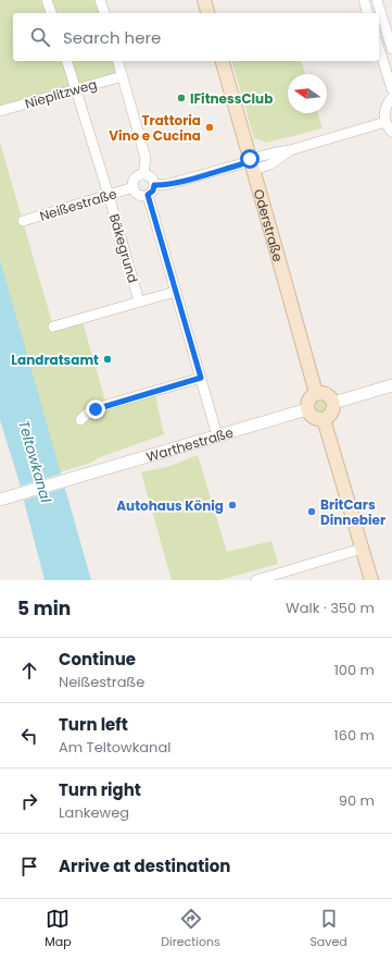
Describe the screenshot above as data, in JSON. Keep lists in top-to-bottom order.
{
  "streets": {
    "main road": ["Oderstraße"],
    "street": [
      "Nieplitzweg",
      "Neißestraße",
      "Bäkegrund",
      "Warthestraße"
    ]
  },
  "crossings": [
    ["Nieplitzweg", "Bäkegrund"],
    ["Neißestraße", "Bäkegrund"],
    ["Oderstraße", "Warthestraße"]
  ],
  "water": ["Teltowkanal"],
  "places": [
    "IFitnessClub",
    "Trattoria Vino e Cucina",
    "Landratsamt",
    "Autohaus König",
    "BritCars Dinnebier"
  ],
  "north": "left",
  "page": {
    "search": "Search here",
    "heading": ["5 min", "Walk · 350 m"],
    "list": [
      ["Continue", "Neißestraße", "100 m"],
      ["Turn left", "Am Teltowkanal", "160 m"],
      ["Turn right", "Lankeweg", "90 m"],
      "Arrive at destination"
    ],
    "nav": ["Map", "Directions", "Saved"]
  }
}
